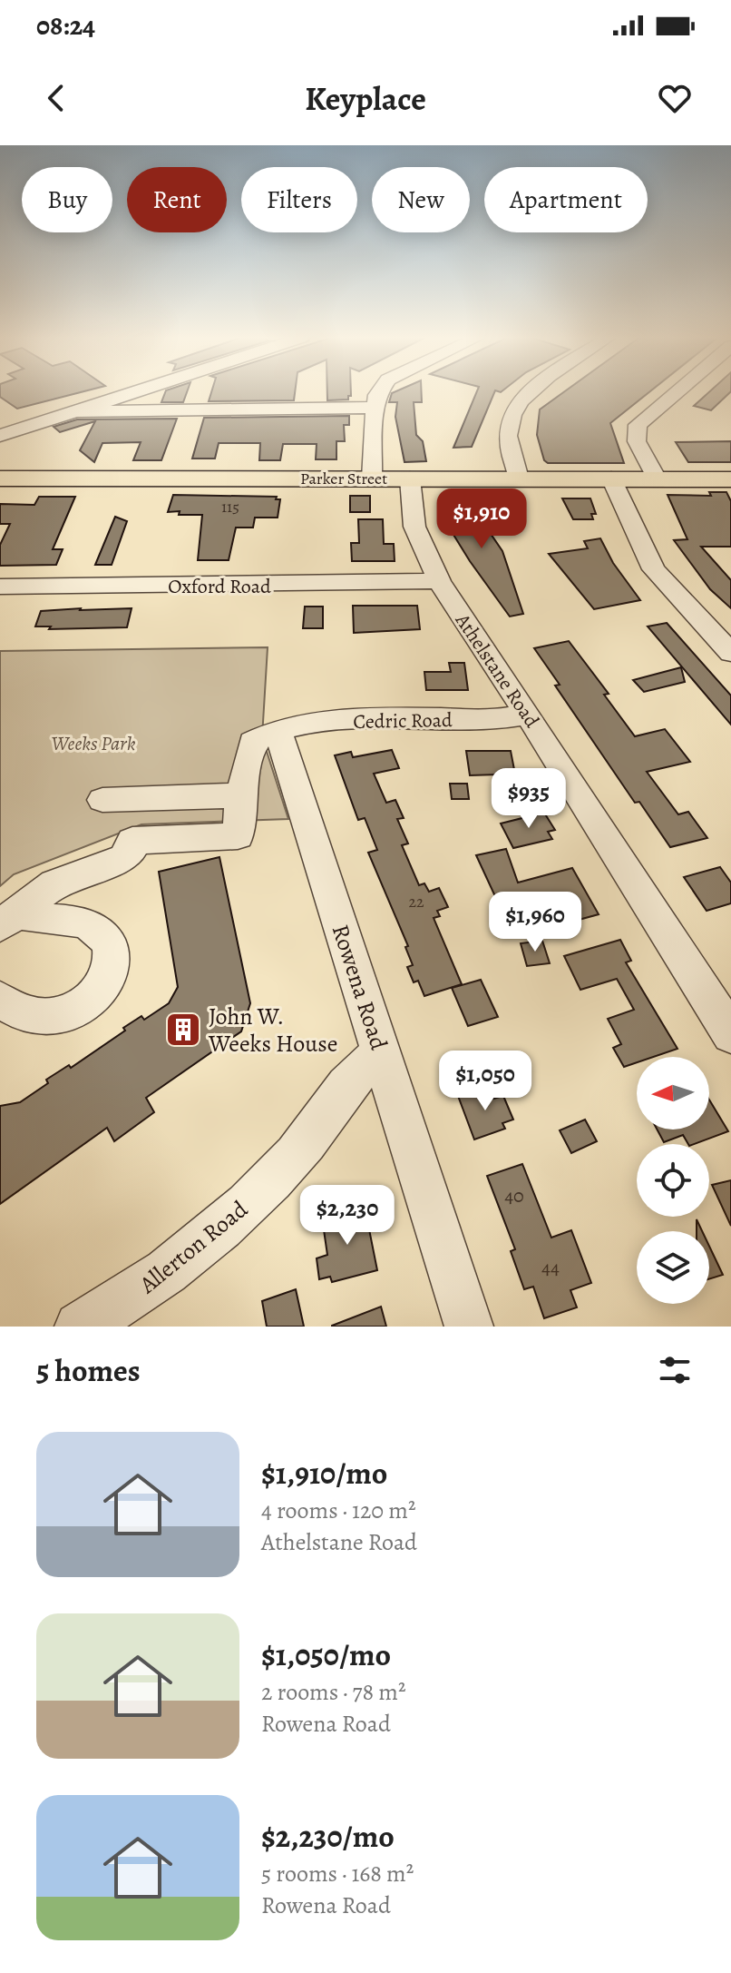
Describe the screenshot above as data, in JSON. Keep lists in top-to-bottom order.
{
  "streets": {
    "main road": ["Parker Street"],
    "street": [
      "Oxford Road",
      "Athelstane Road",
      "Cedric Road",
      "Rowena Road",
      "Allerton Road"
    ]
  },
  "crossings": [
    ["Parker Street", "Athelstane Road"],
    ["Oxford Road", "Athelstane Road"],
    ["Athelstane Road", "Cedric Road"],
    ["Cedric Road", "Rowena Road"],
    ["Rowena Road", "Allerton Road"]
  ],
  "parks": ["Weeks Park"],
  "places": {
    "building": ["John W. Weeks House"]
  },
  "house_numbers": [
    "115",
    "22",
    "40",
    "44"
  ],
  "north": "left",
  "page": {
    "status": "08:24",
    "header": "Keyplace",
    "chip": [
      "Buy",
      "Rent",
      "Filters",
      "New",
      "Apartment"
    ],
    "price": [
      "$1,910",
      "$935",
      "$1,960",
      "$1,050",
      "$2,230"
    ],
    "heading": "5 homes",
    "list": [
      {
        "name": "$1,910/mo",
        "note": "4 rooms · 120 m² · Athelstane Road"
      },
      {
        "name": "$1,050/mo",
        "note": "2 rooms · 78 m² · Rowena Road"
      },
      {
        "name": "$2,230/mo",
        "note": "5 rooms · 168 m² · Rowena Road"
      }
    ]
  }
}
